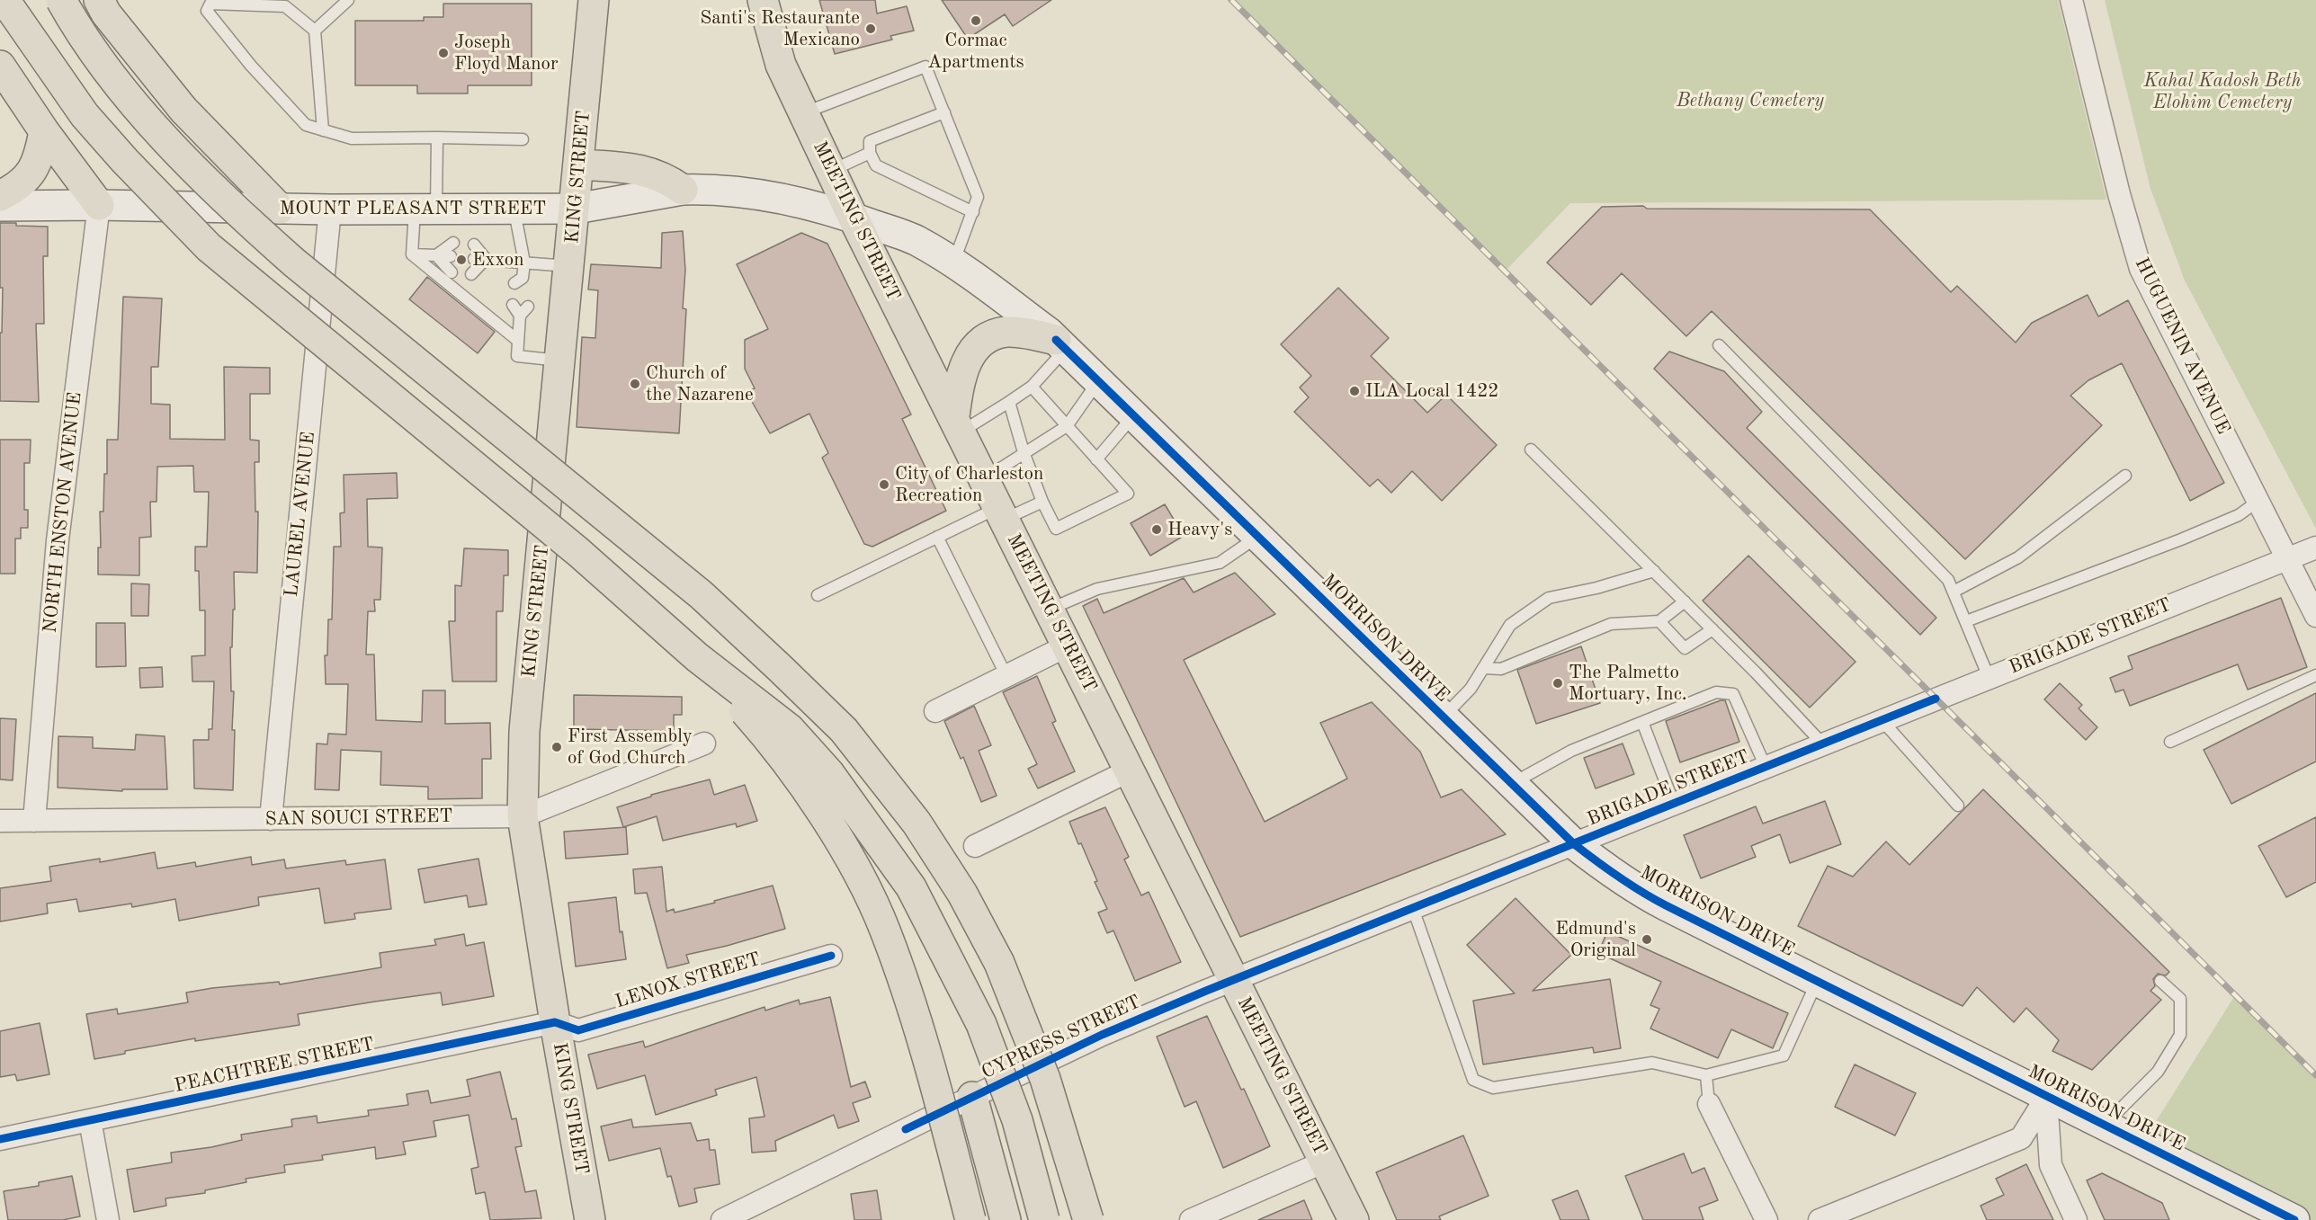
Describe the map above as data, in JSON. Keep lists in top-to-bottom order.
{
  "streets": {
    "main road": [
      "KING STREET",
      "MOUNT PLEASANT STREET",
      "MEETING STREET",
      "MORRISON DRIVE"
    ],
    "street": [
      "HUGUENIN AVENUE",
      "NORTH ENSTON AVENUE",
      "LAUREL AVENUE",
      "BRIGADE STREET",
      "SAN SOUCI STREET",
      "LENOX STREET",
      "CYPRESS STREET",
      "PEACHTREE STREET"
    ]
  },
  "crossings": [
    ["KING STREET", "MOUNT PLEASANT STREET"],
    ["KING STREET", "SAN SOUCI STREET"],
    ["KING STREET", "LENOX STREET"],
    ["KING STREET", "PEACHTREE STREET"],
    ["MOUNT PLEASANT STREET", "MEETING STREET"],
    ["MOUNT PLEASANT STREET", "NORTH ENSTON AVENUE"],
    ["MOUNT PLEASANT STREET", "LAUREL AVENUE"],
    ["MOUNT PLEASANT STREET", "MORRISON DRIVE"],
    ["MEETING STREET", "BRIGADE STREET"],
    ["MEETING STREET", "MORRISON DRIVE"],
    ["MEETING STREET", "CYPRESS STREET"],
    ["HUGUENIN AVENUE", "BRIGADE STREET"],
    ["NORTH ENSTON AVENUE", "SAN SOUCI STREET"],
    ["LAUREL AVENUE", "SAN SOUCI STREET"],
    ["BRIGADE STREET", "MORRISON DRIVE"],
    ["BRIGADE STREET", "CYPRESS STREET"],
    ["LENOX STREET", "PEACHTREE STREET"]
  ],
  "parks": ["Kahal Kadosh Beth Elohim Cemetery", "Bethany Cemetery"],
  "places": [
    "Cormac Apartments",
    "Santi's Restaurante Mexicano",
    "Joseph Floyd Manor",
    "Exxon",
    "Church of the Nazarene",
    "ILA Local 1422",
    "City of Charleston Recreation",
    "Heavy's",
    "The Palmetto Mortuary, Inc.",
    "First Assembly of God Church",
    "Edmund's Original"
  ]
}
